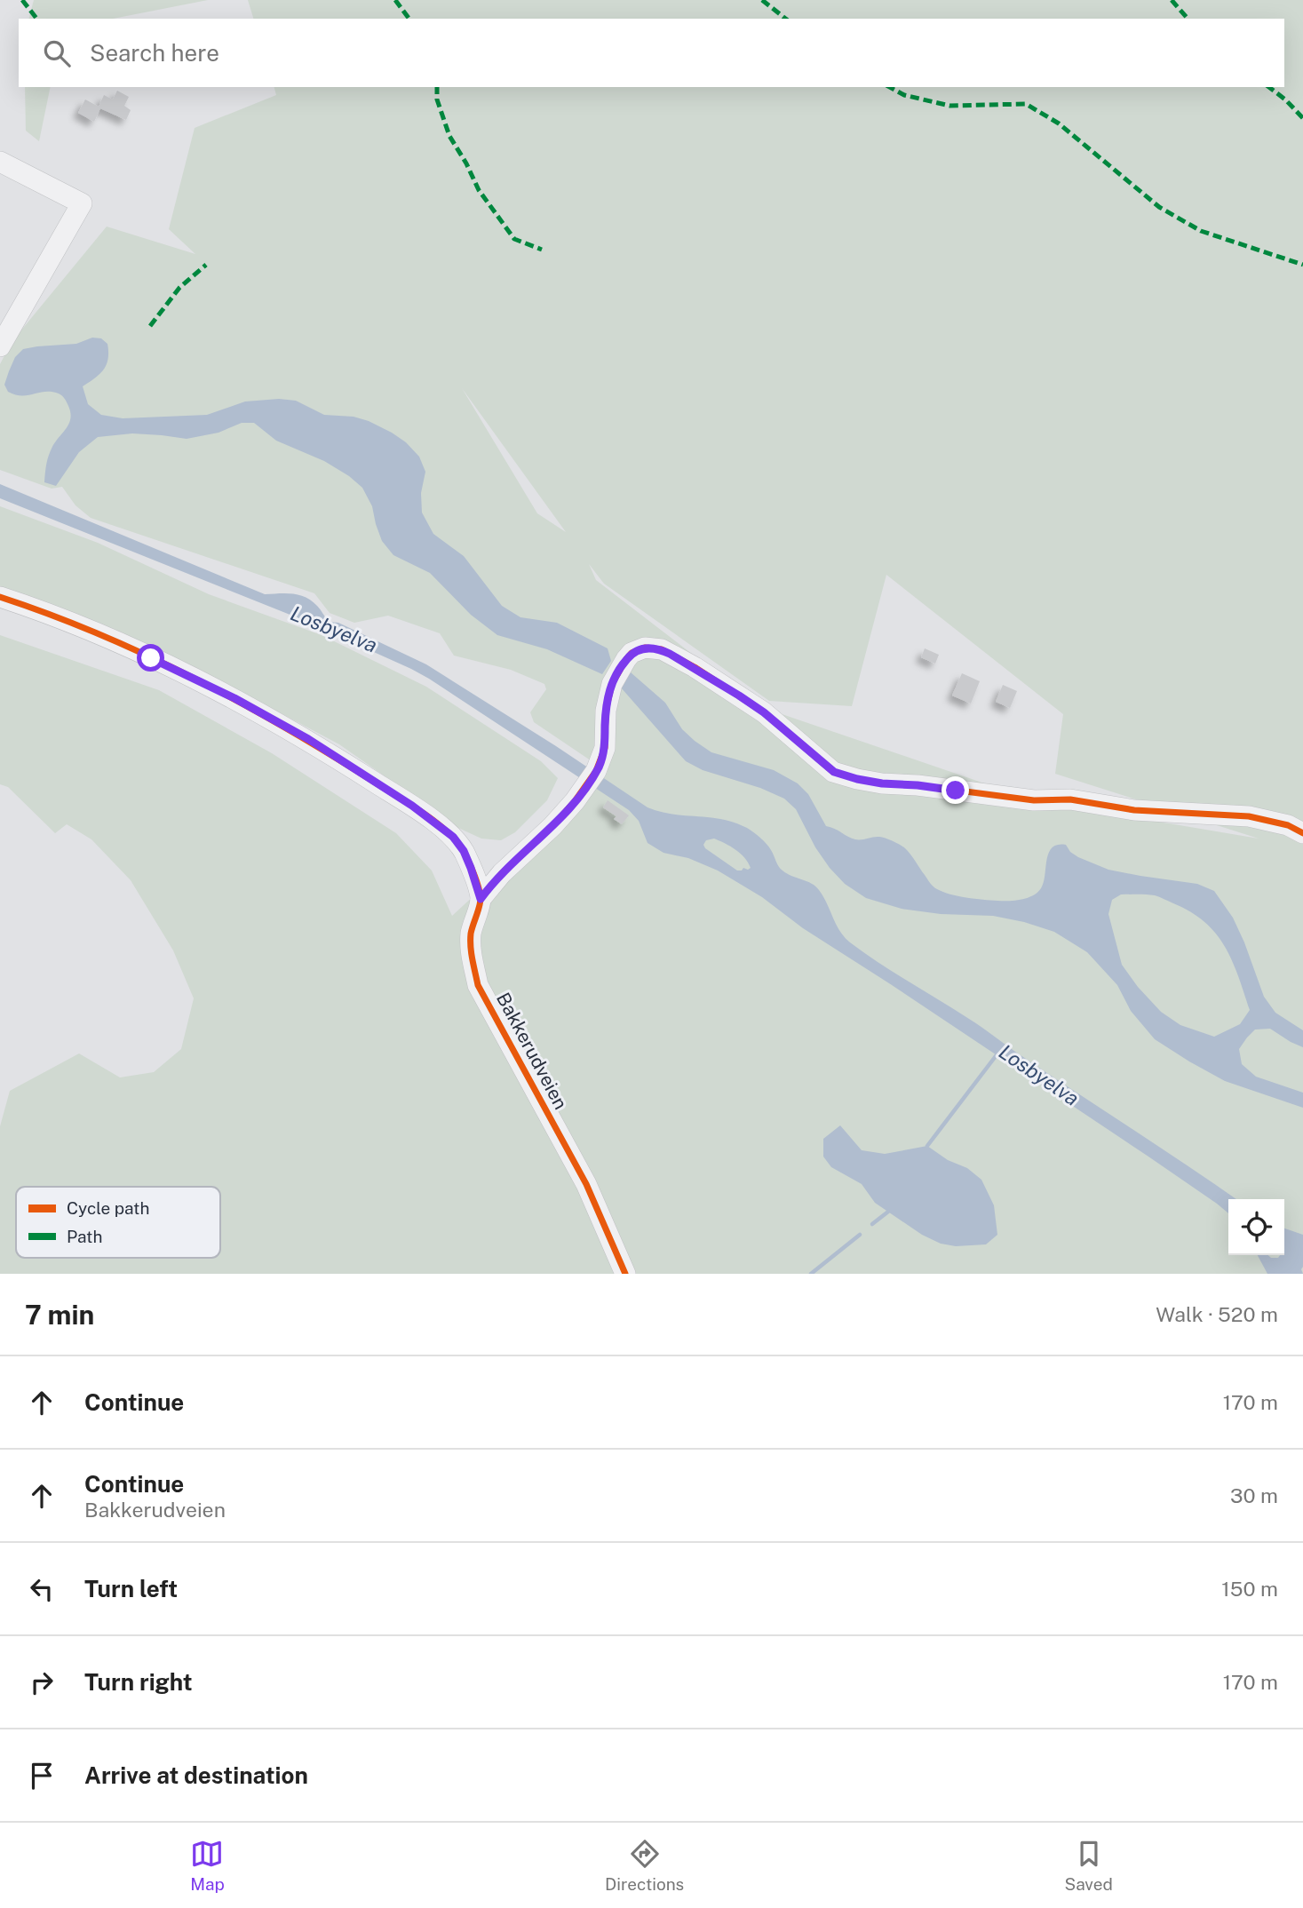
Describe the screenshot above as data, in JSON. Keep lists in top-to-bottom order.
{
  "streets": {
    "street": ["Bakkerudveien"]
  },
  "water": ["Losbyelva"],
  "legend": ["Cycle path", "Path"],
  "page": {
    "search": "Search here",
    "heading": ["7 min", "Walk · 520 m"],
    "list": [
      ["Continue", "170 m"],
      ["Continue", "Bakkerudveien", "30 m"],
      ["Turn left", "150 m"],
      ["Turn right", "170 m"],
      "Arrive at destination"
    ],
    "nav": ["Map", "Directions", "Saved"]
  }
}
